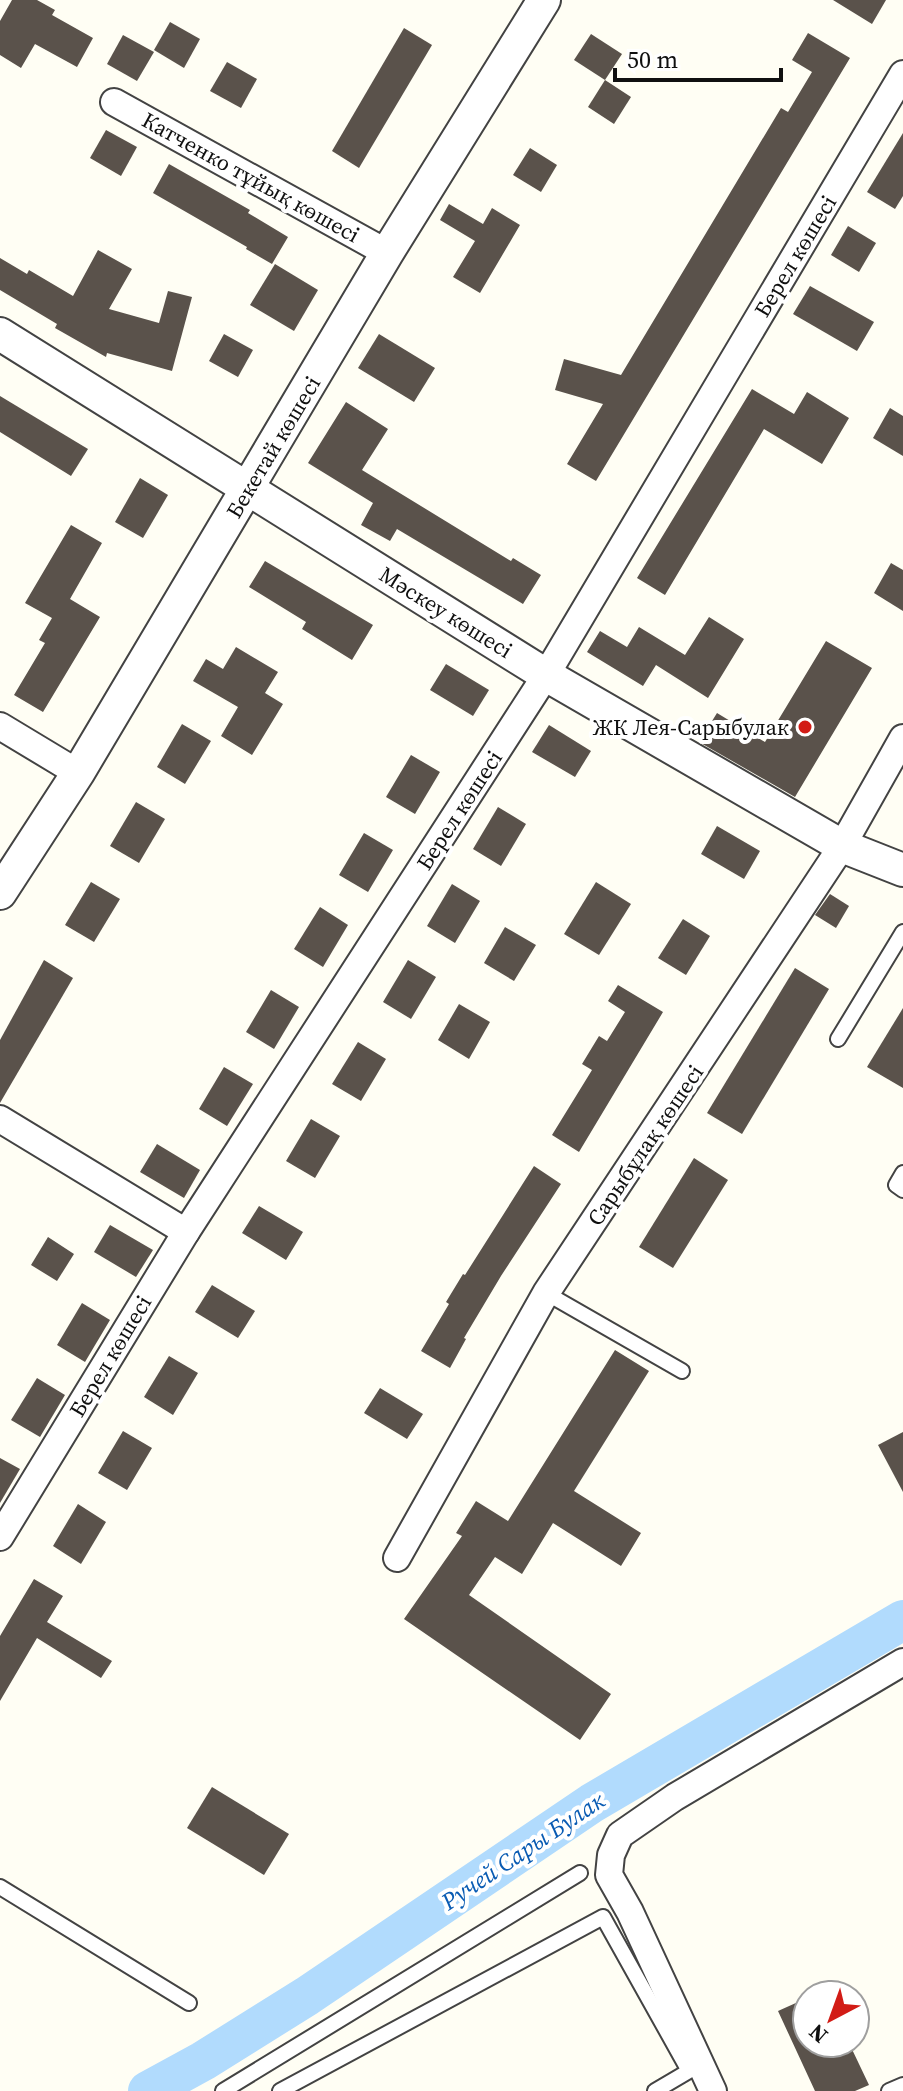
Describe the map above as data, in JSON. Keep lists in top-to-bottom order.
{
  "streets": {
    "street": [
      "Катченко тұйық көшесі",
      "Берел көшесі",
      "Бекетай көшесі",
      "Мәскеу көшесі",
      "Сарыбұлақ көшесі"
    ]
  },
  "crossings": [
    ["Катченко тұйық көшесі", "Бекетай көшесі"],
    ["Берел көшесі", "Мәскеу көшесі"],
    ["Бекетай көшесі", "Мәскеу көшесі"],
    ["Мәскеу көшесі", "Сарыбұлақ көшесі"]
  ],
  "water": ["Ручей Сары Булак"],
  "places": ["ЖК Лея-Сарыбулак"],
  "scale_bar": "50 m",
  "north": "bottom left"
}
